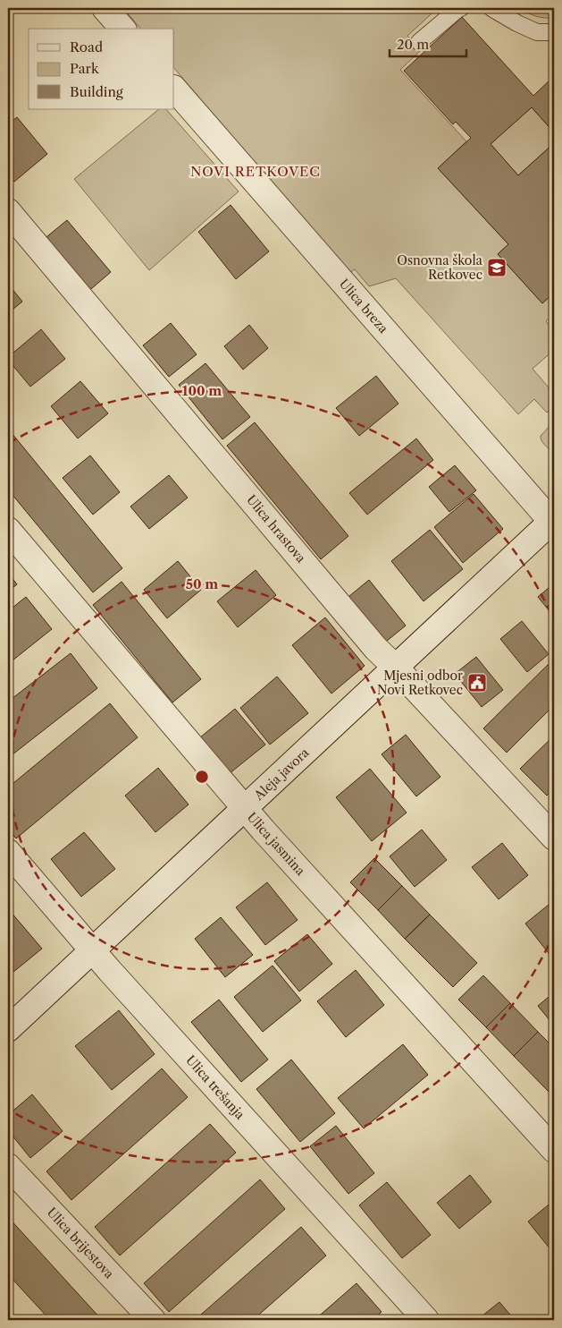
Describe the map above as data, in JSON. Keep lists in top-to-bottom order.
{
  "streets": {
    "street": [
      "Ulica breza",
      "Ulica hrastova",
      "Aleja javora",
      "Ulica jasmina",
      "Ulica trešanja",
      "Ulica brijestova"
    ]
  },
  "crossings": [
    ["Ulica breza", "Aleja javora"],
    ["Ulica hrastova", "Aleja javora"],
    ["Aleja javora", "Ulica jasmina"],
    ["Aleja javora", "Ulica trešanja"]
  ],
  "districts": ["NOVI RETKOVEC"],
  "places": {
    "school or university": ["Osnovna škola Retkovec"],
    "public building": ["Mjesni odbor Novi Retkovec"]
  },
  "legend": ["Road", "Park", "Building"],
  "scale_bar": "20 m",
  "rings": ["100 m", "50 m"]
}
